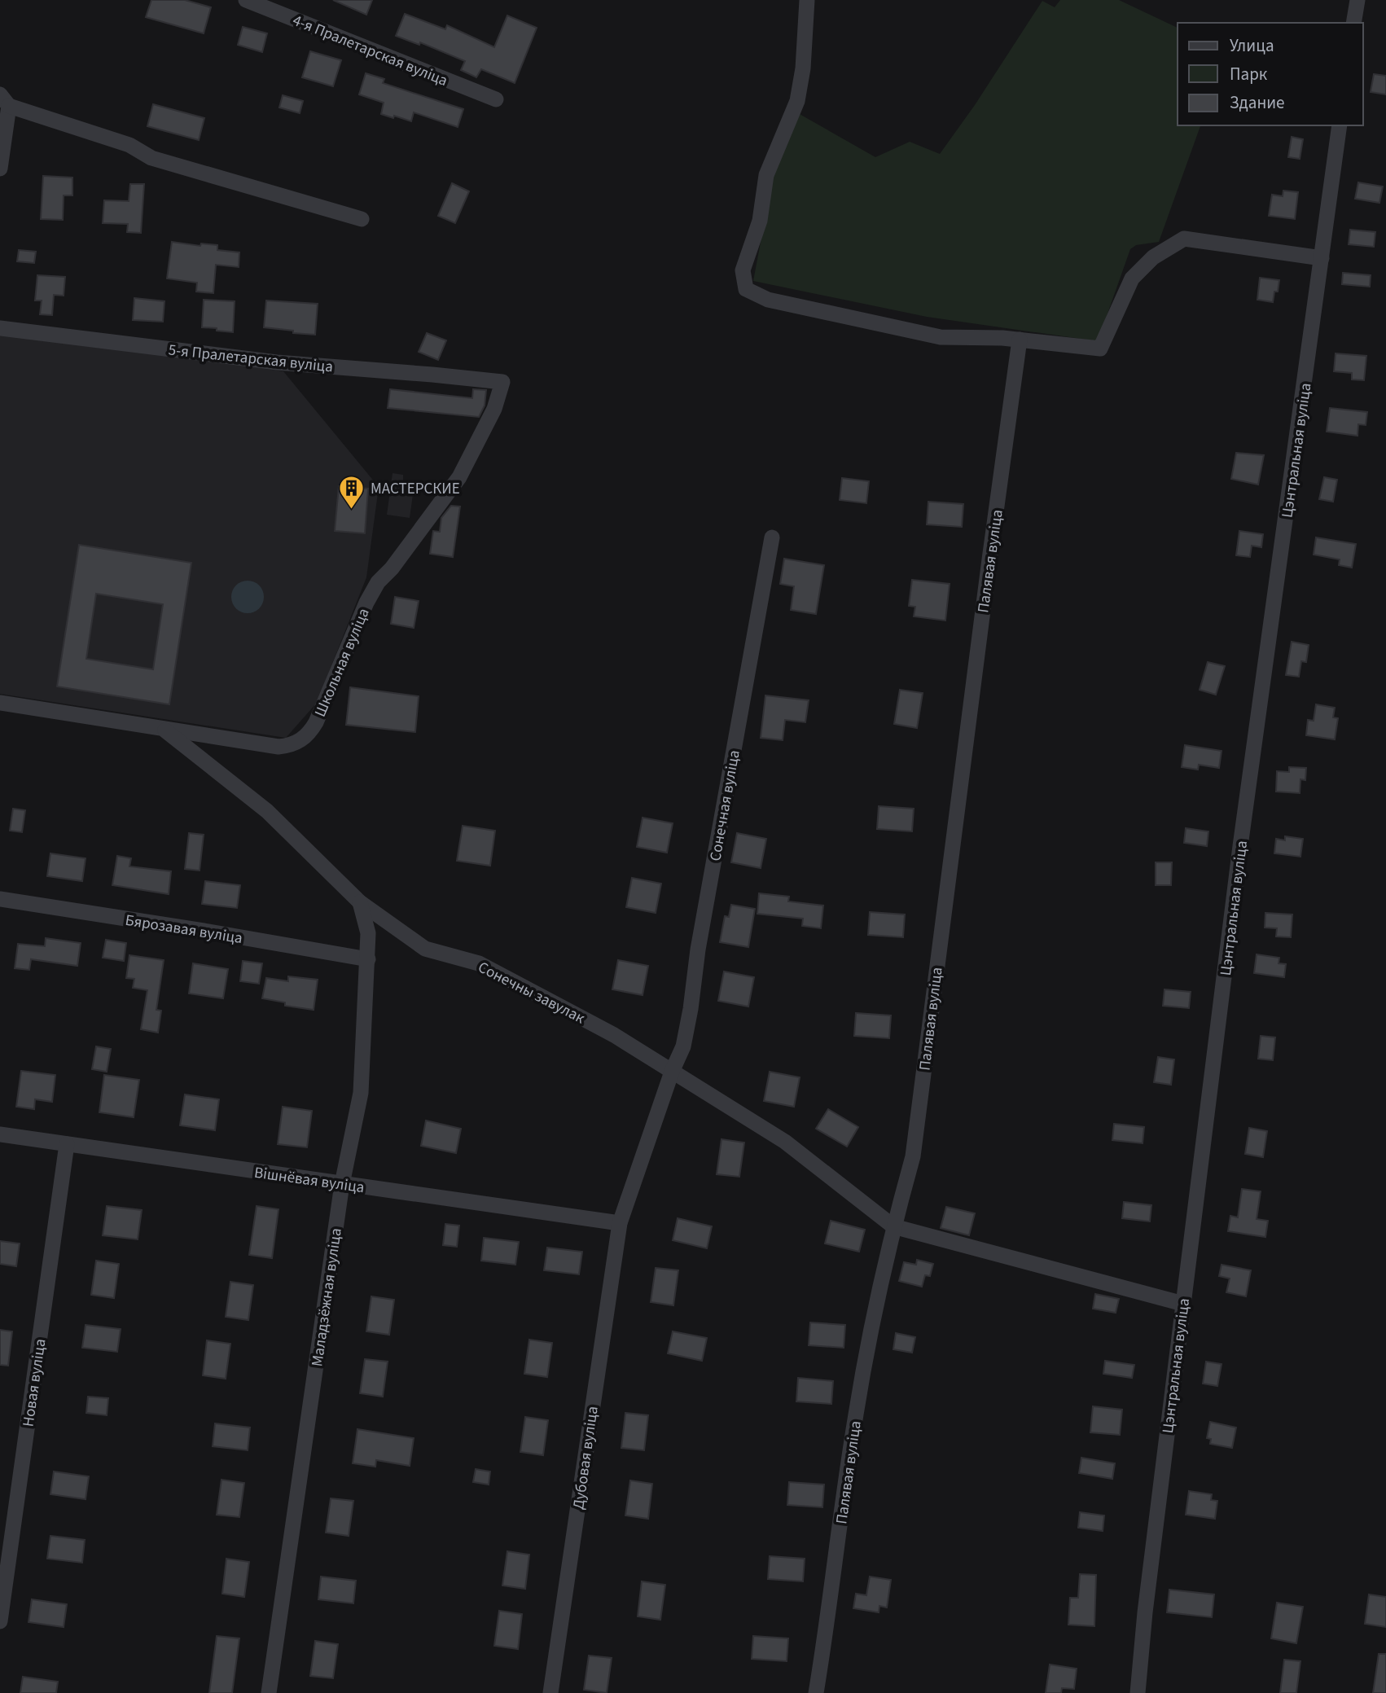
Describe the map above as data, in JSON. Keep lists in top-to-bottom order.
{
  "streets": {
    "street": [
      "4-я Пралетарская вуліца",
      "5-я Пралетарская вуліца",
      "Цэнтральная вуліца",
      "Палявая вуліца",
      "Школьная вуліца",
      "Сонечная вуліца",
      "Бярозавая вуліца",
      "Сонечны завулак",
      "Вішнёвая вуліца",
      "Маладзёжная вуліца",
      "Новая вуліца",
      "Дубовая вуліца"
    ]
  },
  "crossings": [
    ["5-я Пралетарская вуліца", "Школьная вуліца"],
    ["Палявая вуліца", "Сонечны завулак"],
    ["Школьная вуліца", "Сонечны завулак"],
    ["Сонечная вуліца", "Сонечны завулак"],
    ["Бярозавая вуліца", "Маладзёжная вуліца"],
    ["Сонечны завулак", "Маладзёжная вуліца"],
    ["Вішнёвая вуліца", "Маладзёжная вуліца"],
    ["Вішнёвая вуліца", "Новая вуліца"],
    ["Вішнёвая вуліца", "Дубовая вуліца"]
  ],
  "places": {
    "building": ["МАСТЕРСКИЕ"]
  },
  "legend": ["Улица", "Парк", "Здание"]
}
